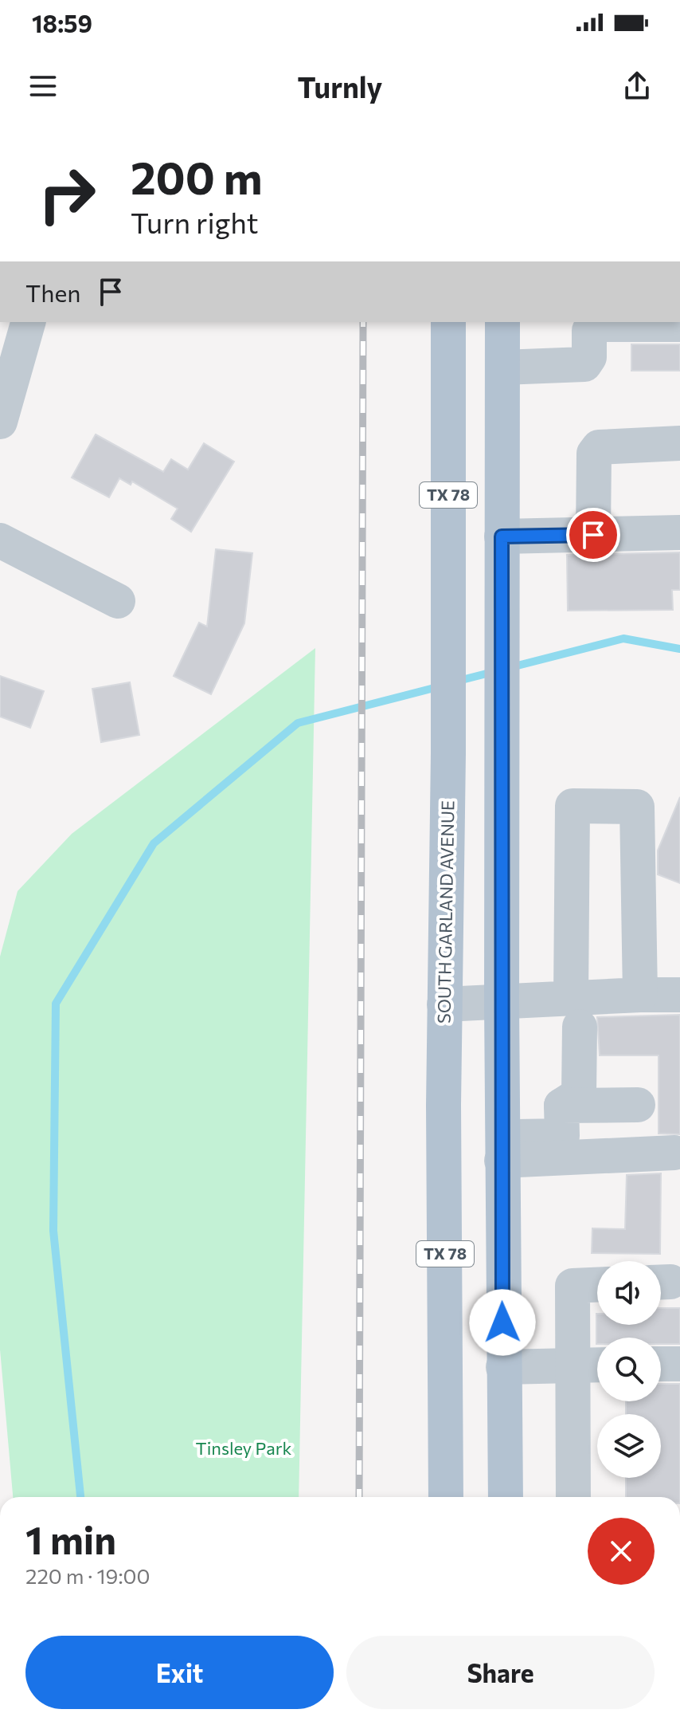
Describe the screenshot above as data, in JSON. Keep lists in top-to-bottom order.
{
  "streets": {
    "main road": ["TX 78", "SOUTH GARLAND AVENUE"]
  },
  "parks": ["Tinsley Park"],
  "page": {
    "status": "18:59",
    "header": "Turnly",
    "turn": ["200 m", "Turn right"],
    "then": "Then",
    "heading": ["1 min", "220 m · 19:00"],
    "buttons": ["Exit", "Share"]
  }
}
